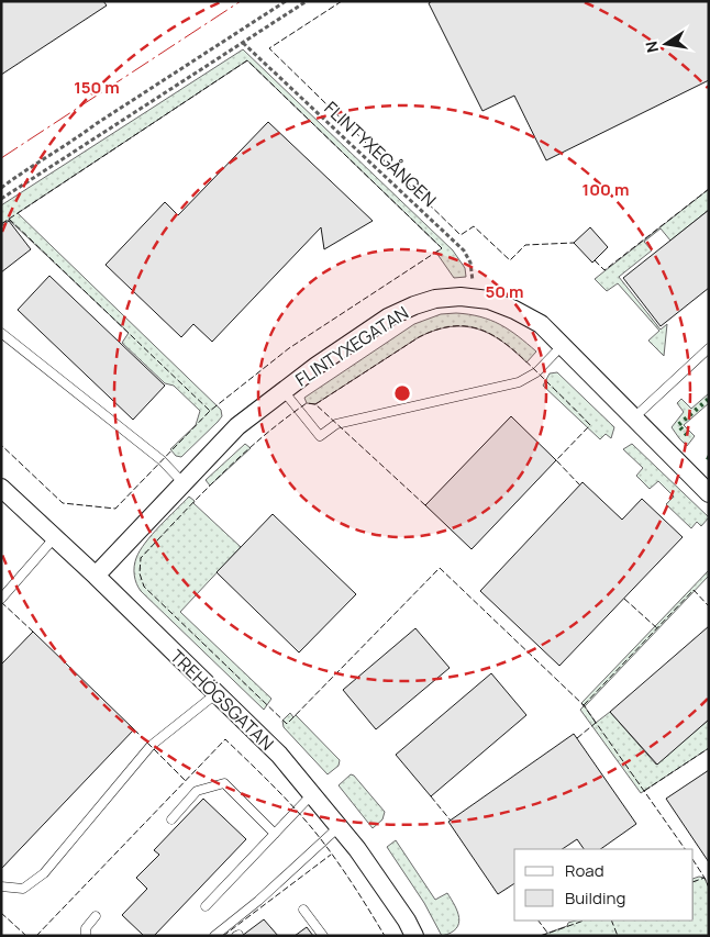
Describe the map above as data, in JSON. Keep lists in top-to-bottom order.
{
  "streets": {
    "street": ["FLINTYXEGATAN", "TREHÖGSGATAN"],
    "path": ["FLINTYXEGÅNGEN"]
  },
  "crossings": [
    ["FLINTYXEGÅNGEN", "FLINTYXEGATAN"],
    ["FLINTYXEGATAN", "TREHÖGSGATAN"]
  ],
  "legend": ["Road", "Building"],
  "north": "left",
  "rings": ["150 m", "100 m", "50 m"]
}
